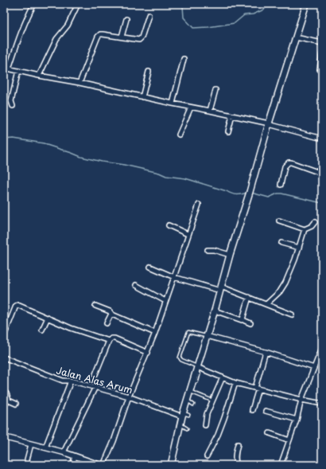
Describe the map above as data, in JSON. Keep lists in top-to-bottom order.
{
  "streets": {
    "street": ["Jalan Alas Arum"]
  }
}
